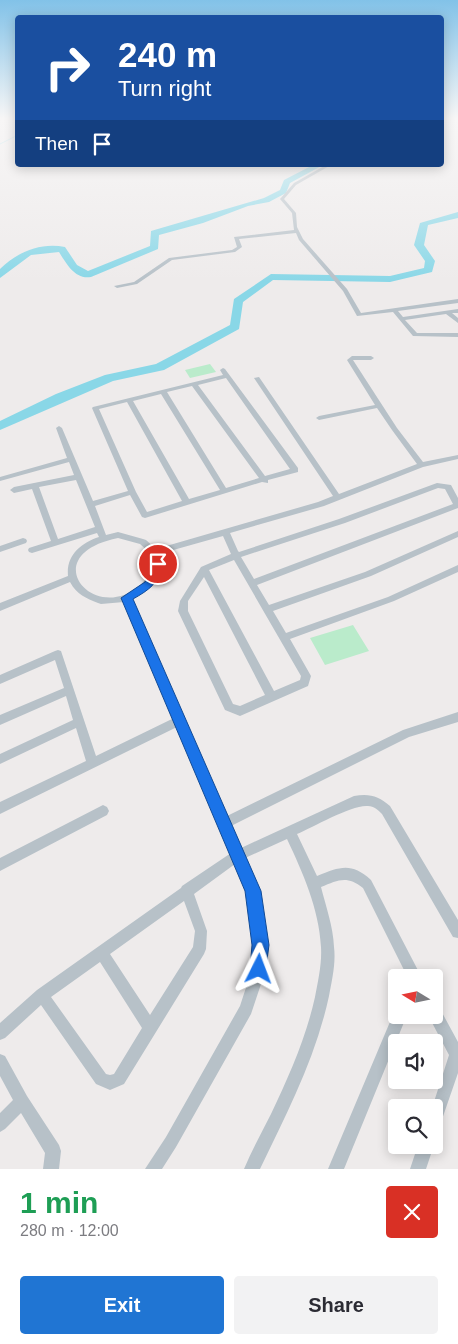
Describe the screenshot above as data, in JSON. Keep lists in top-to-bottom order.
{
  "north": "left",
  "page": {
    "turn": ["240 m", "Turn right"],
    "then": "Then",
    "heading": ["1 min", "280 m · 12:00"],
    "buttons": ["Exit", "Share"]
  }
}
